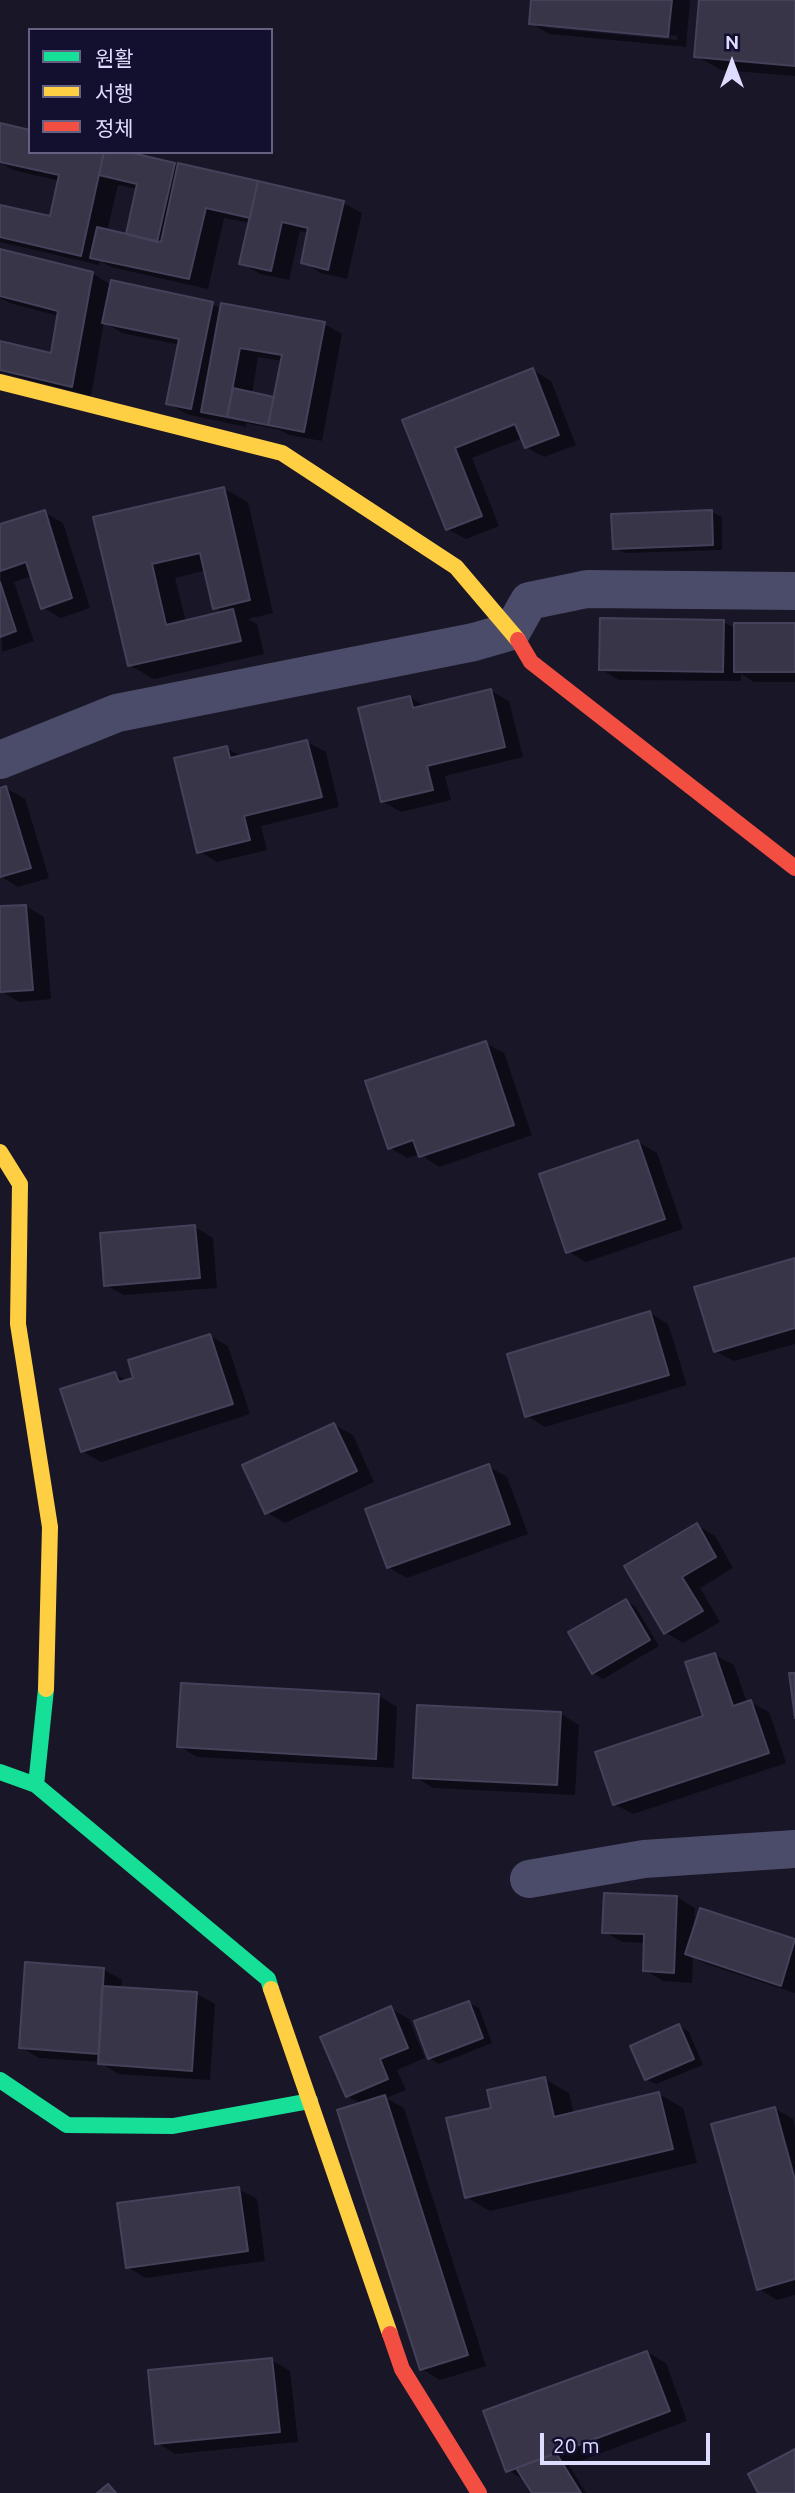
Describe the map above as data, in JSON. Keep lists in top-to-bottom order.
{
  "legend": ["원활", "서행", "정체"],
  "scale_bar": "20 m",
  "north": "top"
}
